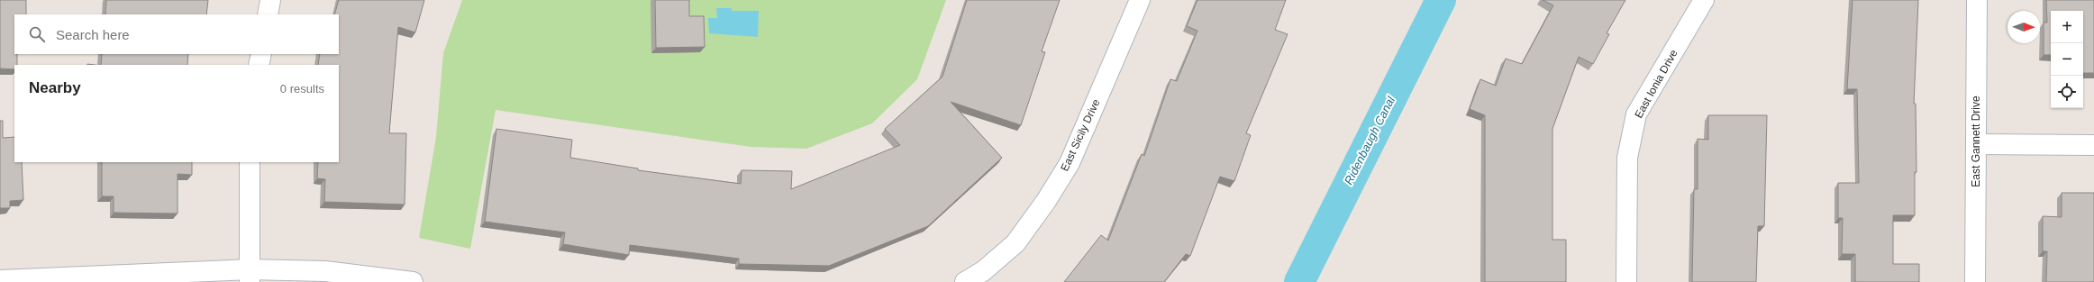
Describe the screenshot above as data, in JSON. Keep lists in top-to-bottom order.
{
  "streets": {
    "street": ["East Ionia Drive", "East Sicily Drive", "East Gannett Drive"]
  },
  "water": ["Ridenbaugh Canal"],
  "north": "right",
  "page": {
    "map_buttons": ["+", "−"],
    "search": "Search here",
    "heading": ["Nearby", "0 results"]
  }
}
